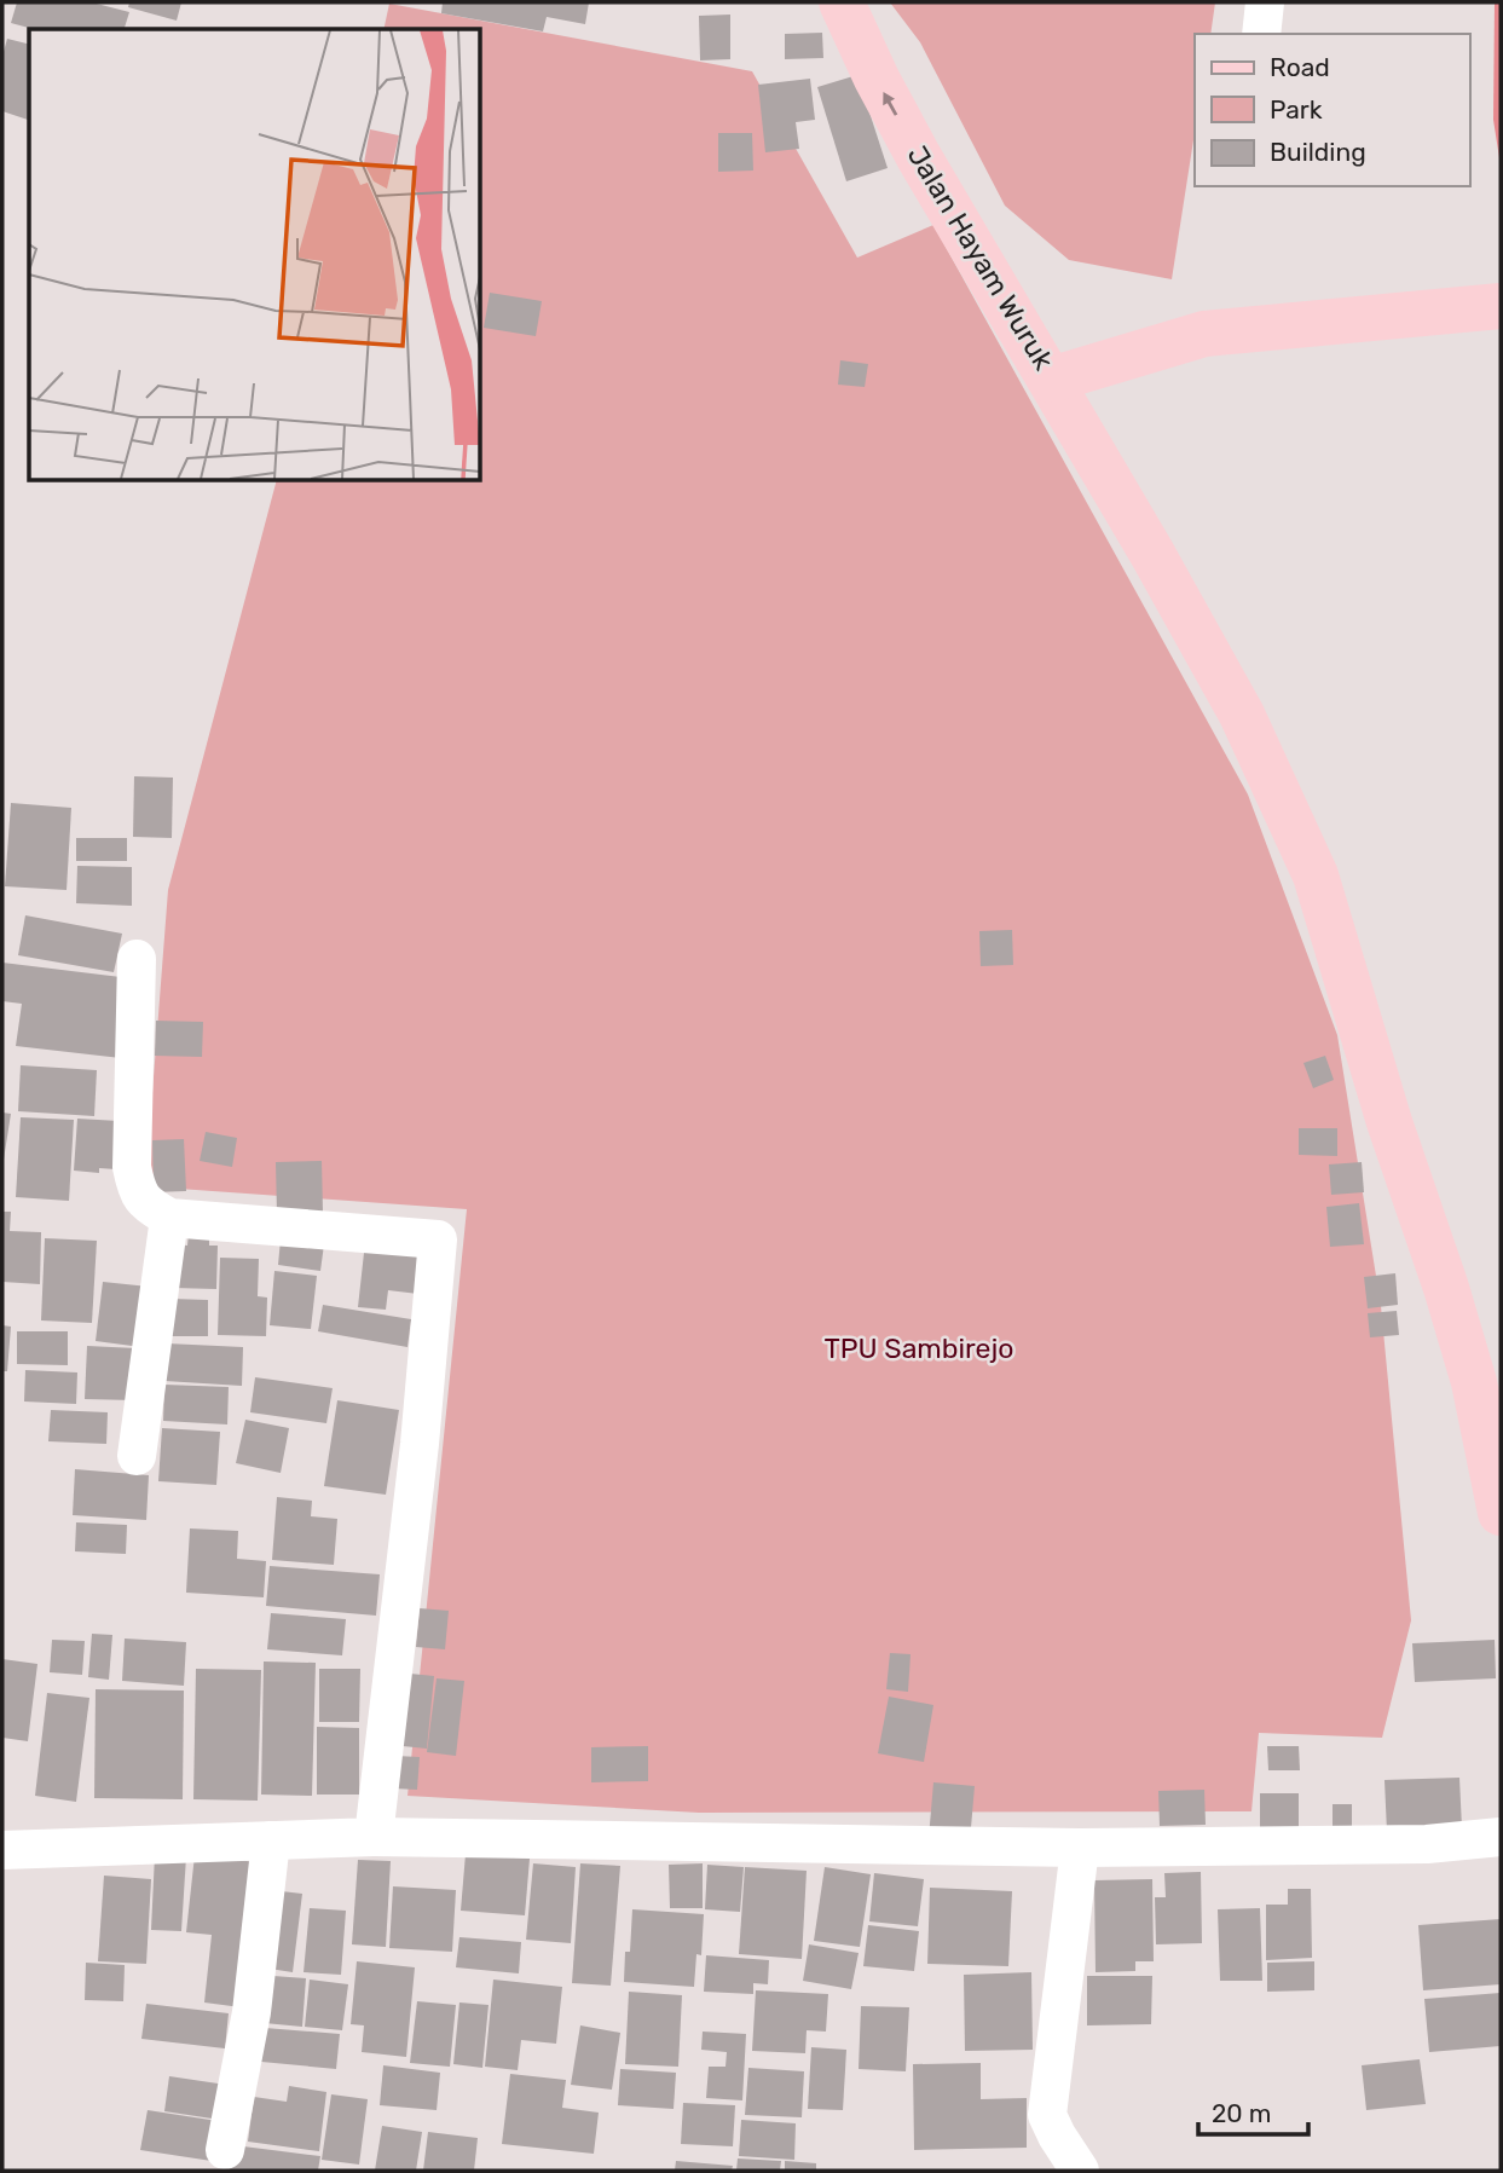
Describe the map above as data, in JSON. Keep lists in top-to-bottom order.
{
  "streets": {
    "main road": ["Jalan Hayam Wuruk"]
  },
  "one_way": ["Jalan Hayam Wuruk"],
  "parks": ["TPU Sambirejo"],
  "legend": ["Road", "Park", "Building"],
  "scale_bar": "20 m"
}
